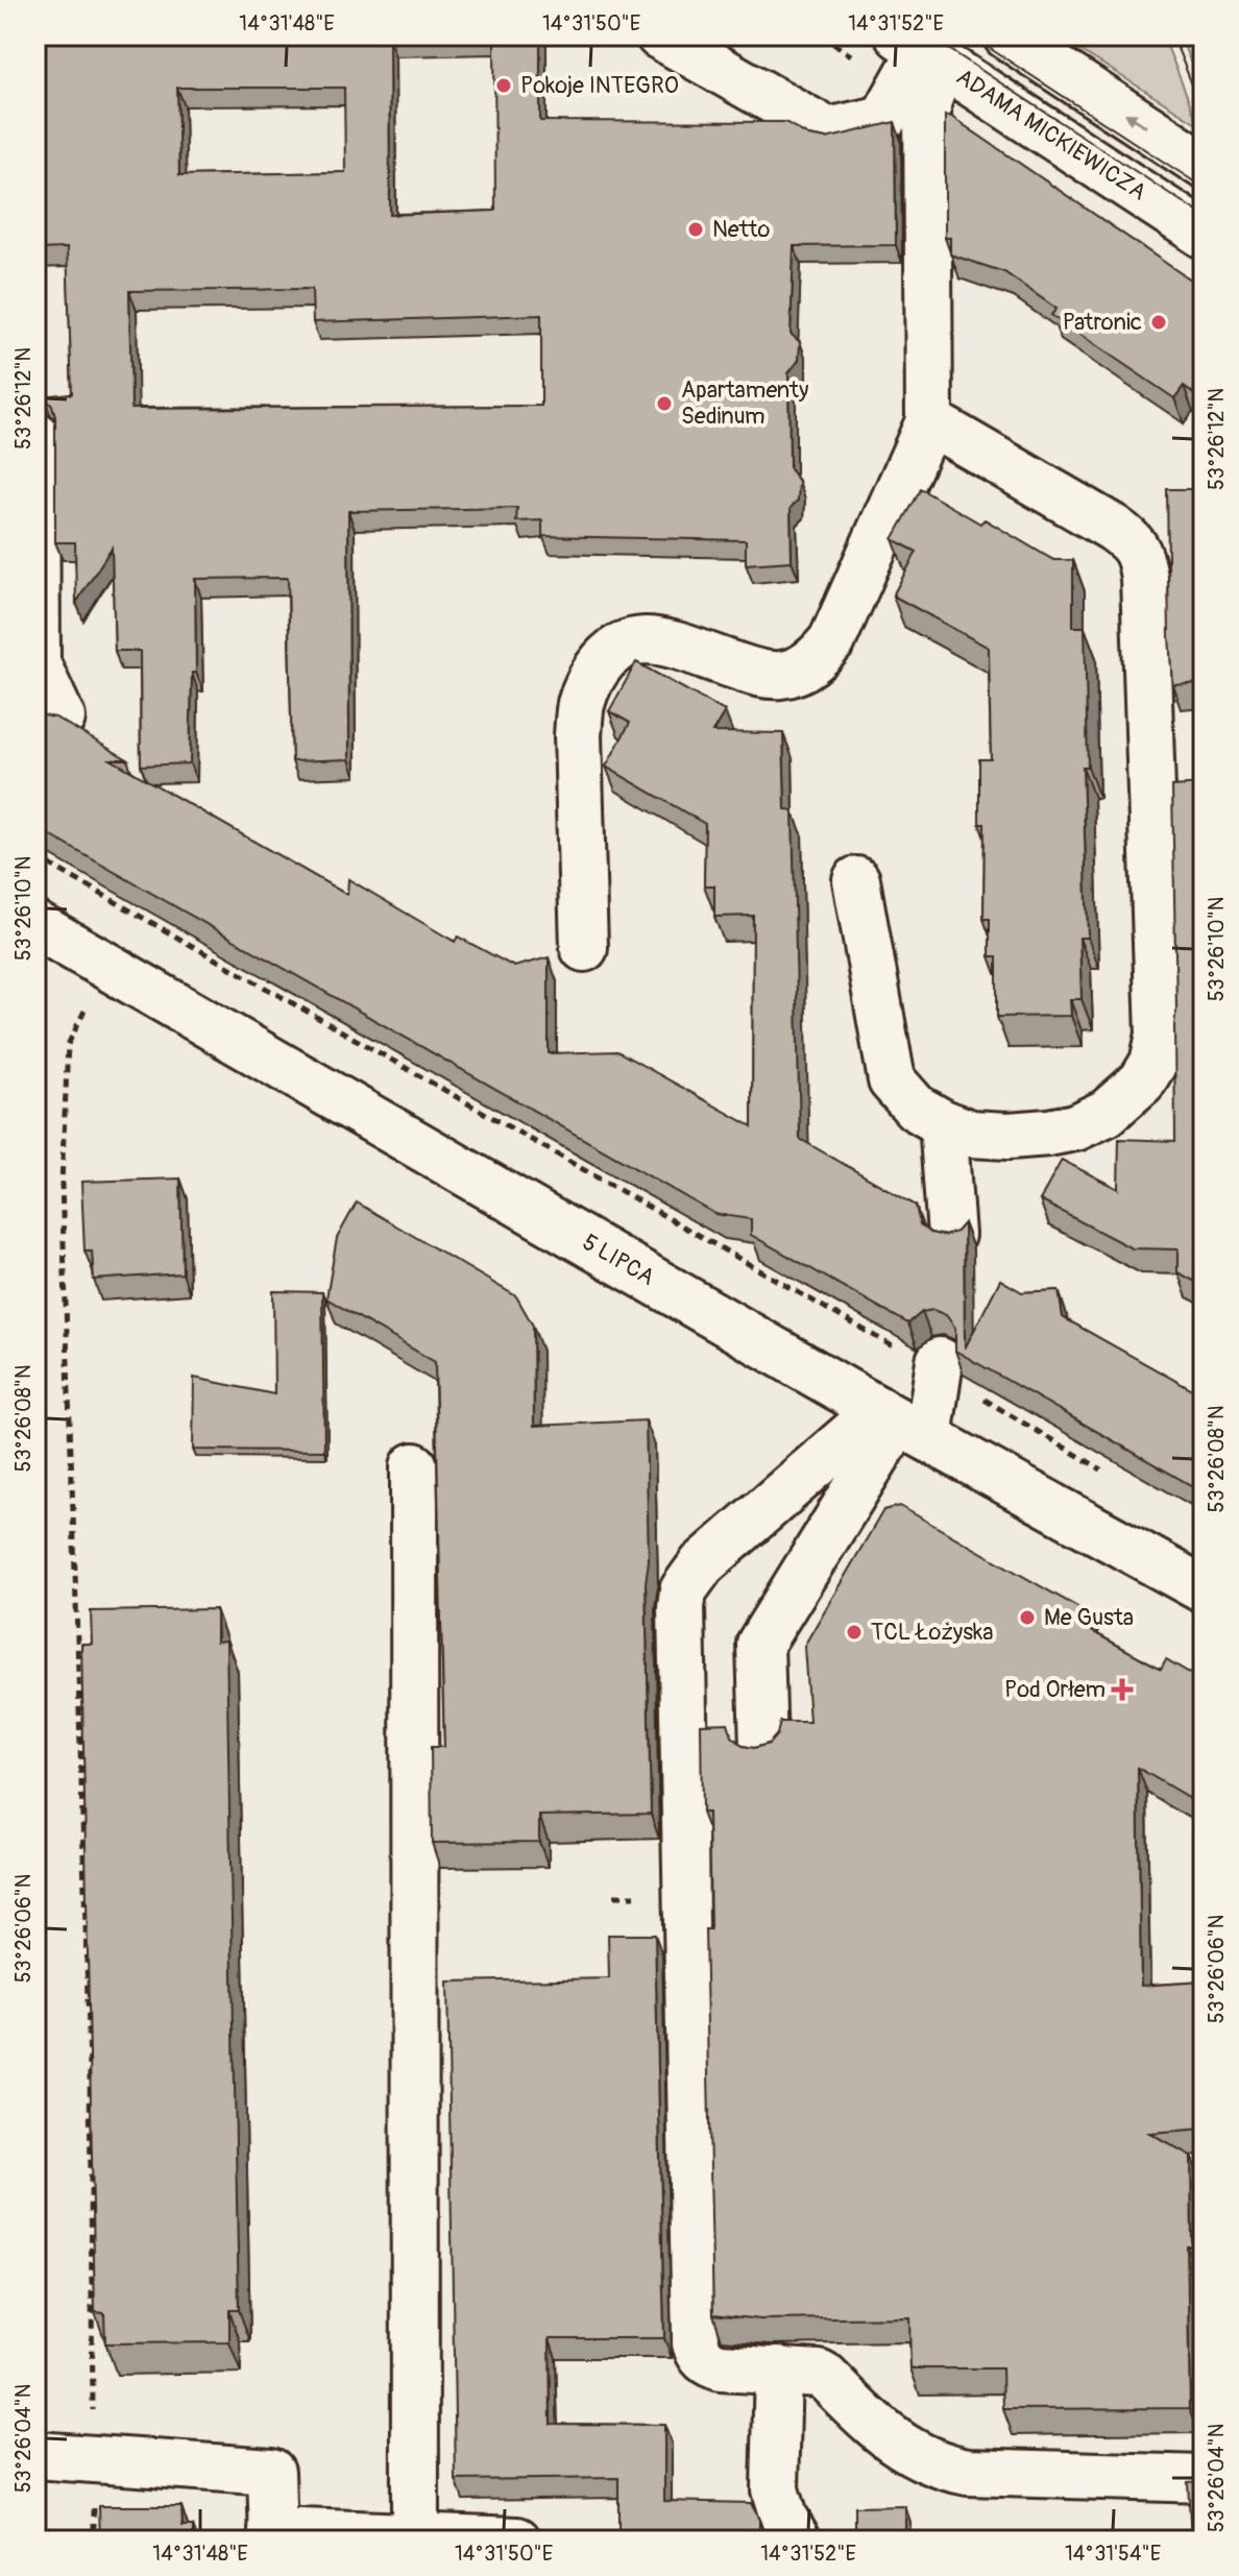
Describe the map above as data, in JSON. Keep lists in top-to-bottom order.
{
  "streets": {
    "street": ["ADAMA MICKIEWICZA", "5 LIPCA"]
  },
  "places": {
    "other": [
      "Pokoje INTEGRO",
      "Netto",
      "Patronic",
      "Apartamenty Sedinum",
      "Me Gusta",
      "TCL Łożyska"
    ],
    "health": ["Pod Orłem"]
  },
  "coordinates": [
    "14°31'48\"E",
    "14°31'50\"E",
    "14°31'52\"E",
    "53°26'12\"N",
    "53°26'10\"N",
    "53°26'08\"N",
    "53°26'06\"N",
    "53°26'04\"N",
    "14°31'54\"E"
  ]
}
